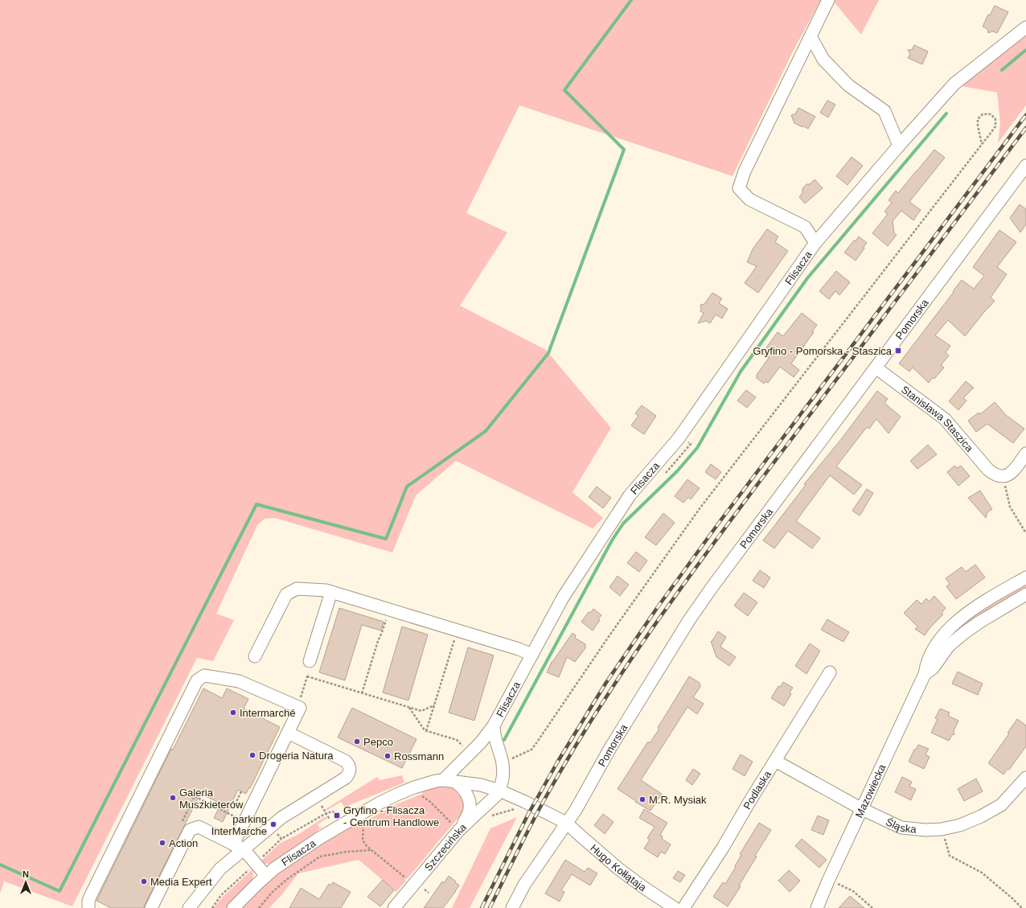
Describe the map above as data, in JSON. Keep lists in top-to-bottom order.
{
  "streets": {
    "street": [
      "Flisacza",
      "Pomorska",
      "Stanisława Staszica",
      "Podlaska",
      "Mazowiecka",
      "Śląska",
      "Szczecińska",
      "Hugo Kołłątaja"
    ]
  },
  "crossings": [
    ["Flisacza", "Szczecińska"],
    ["Flisacza", "Hugo Kołłątaja"],
    ["Pomorska", "Stanisława Staszica"],
    ["Pomorska", "Hugo Kołłątaja"],
    ["Podlaska", "Śląska"],
    ["Mazowiecka", "Śląska"],
    ["Szczecińska", "Hugo Kołłątaja"]
  ],
  "places": {
    "transit": ["Gryfino - Pomorska - Staszica", "Gryfino - Flisacza - Centrum Handlowe"],
    "other": [
      "Intermarché",
      "Pepco",
      "Drogeria Natura",
      "Rossmann",
      "Galeria Muszkieterów",
      "M.R. Mysiak",
      "parking InterMarche",
      "Action",
      "Media Expert"
    ]
  },
  "north": "top"
}
